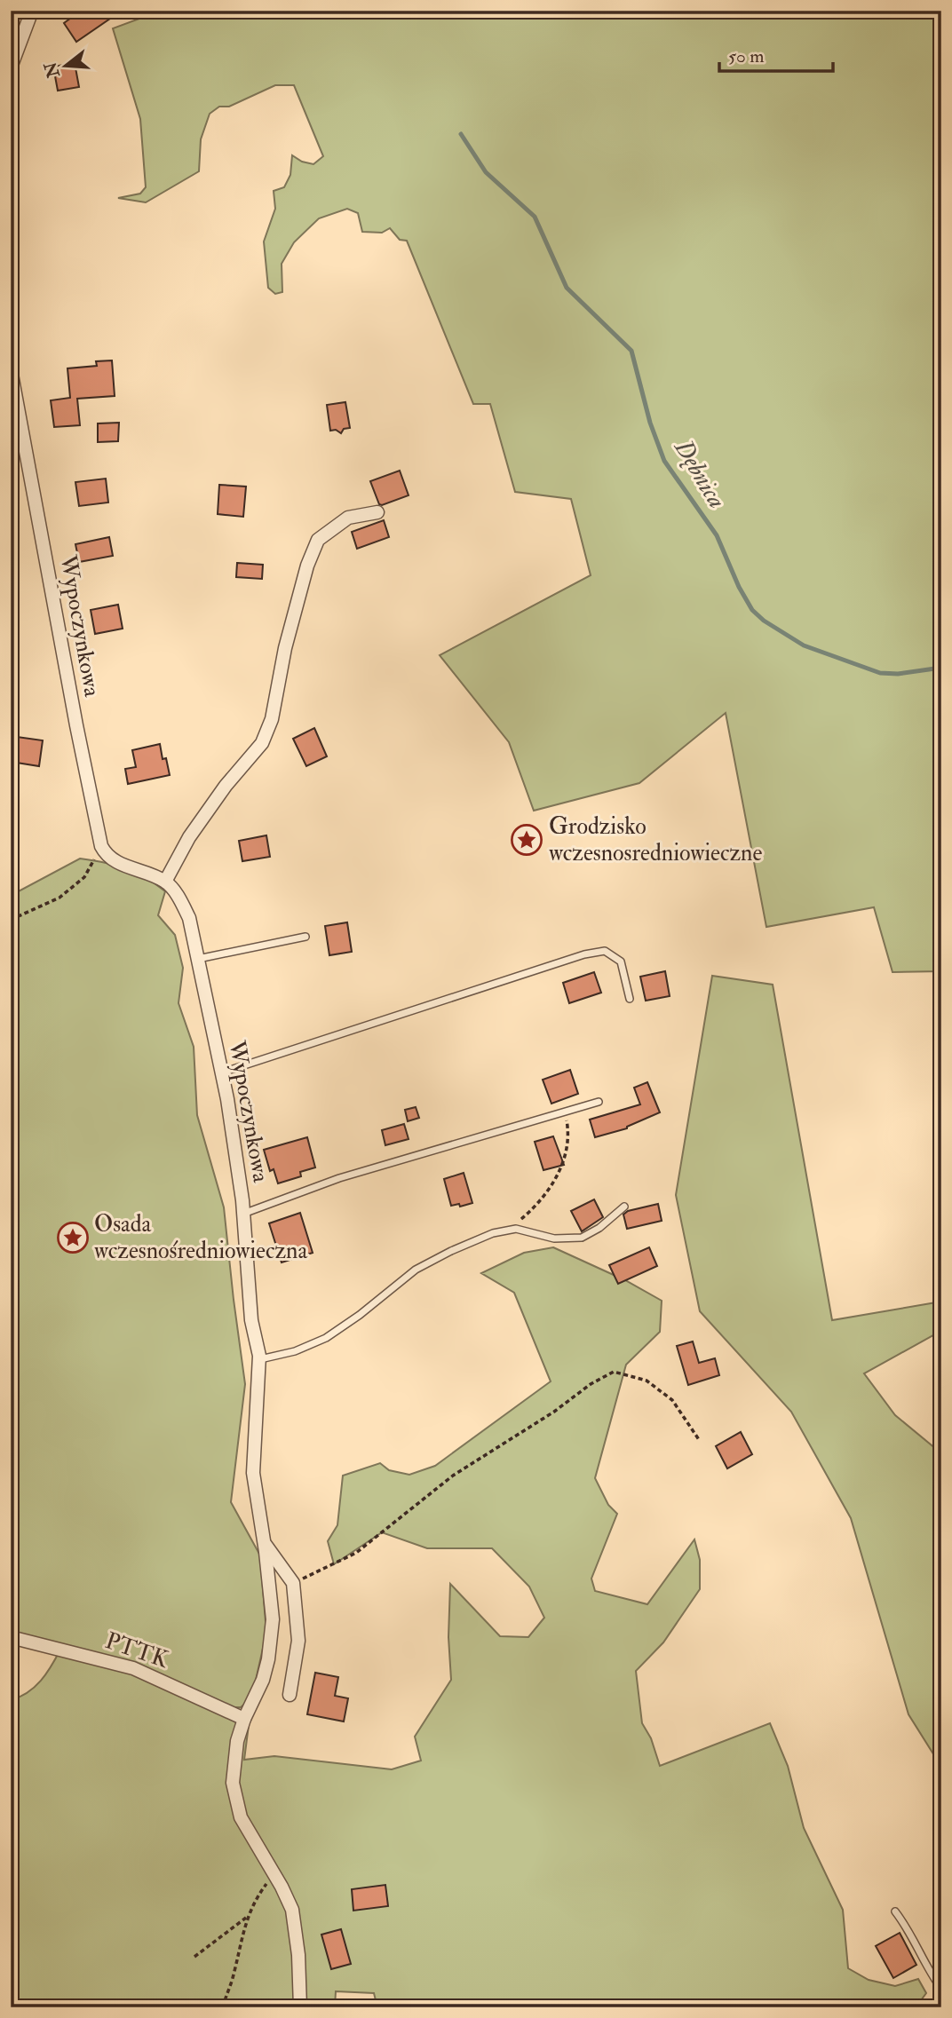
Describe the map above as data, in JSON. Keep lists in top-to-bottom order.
{
  "streets": {
    "street": ["Wypoczynkowa", "PTTK"]
  },
  "crossings": [
    ["Wypoczynkowa", "PTTK"]
  ],
  "water": ["Dębnica"],
  "places": {
    "place": ["Grodzisko wczesnosredniowieczne", "Osada wczesnośredniowieczna"]
  },
  "scale_bar": "50 m",
  "north": "left"
}
